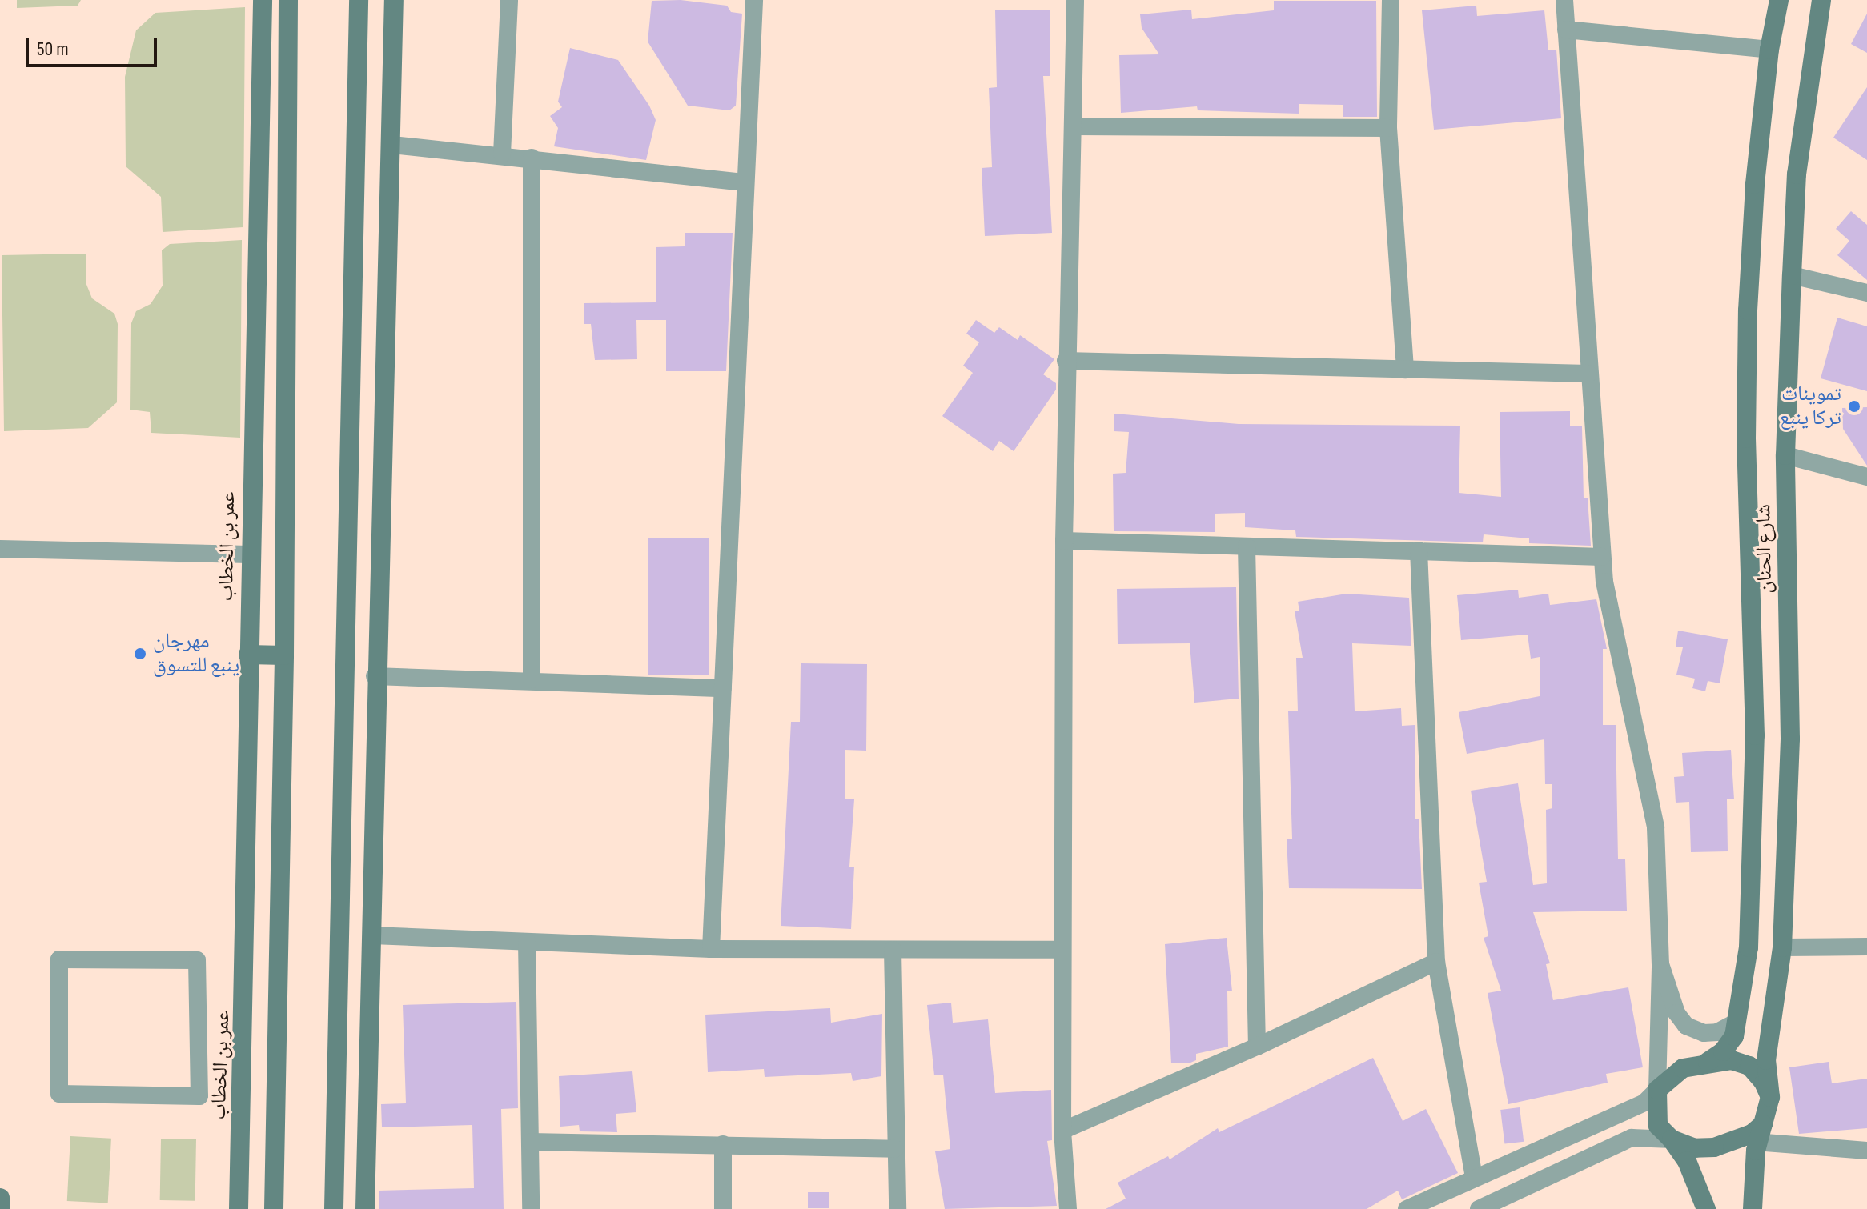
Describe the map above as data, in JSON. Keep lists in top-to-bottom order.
{
  "streets": {
    "main road": ["عمر بن الخطاب", "شارع الحنان"]
  },
  "places": ["تموينات تركا ينبع", "مهرجان ينبع للتسوق"],
  "scale_bar": "50 m"
}
